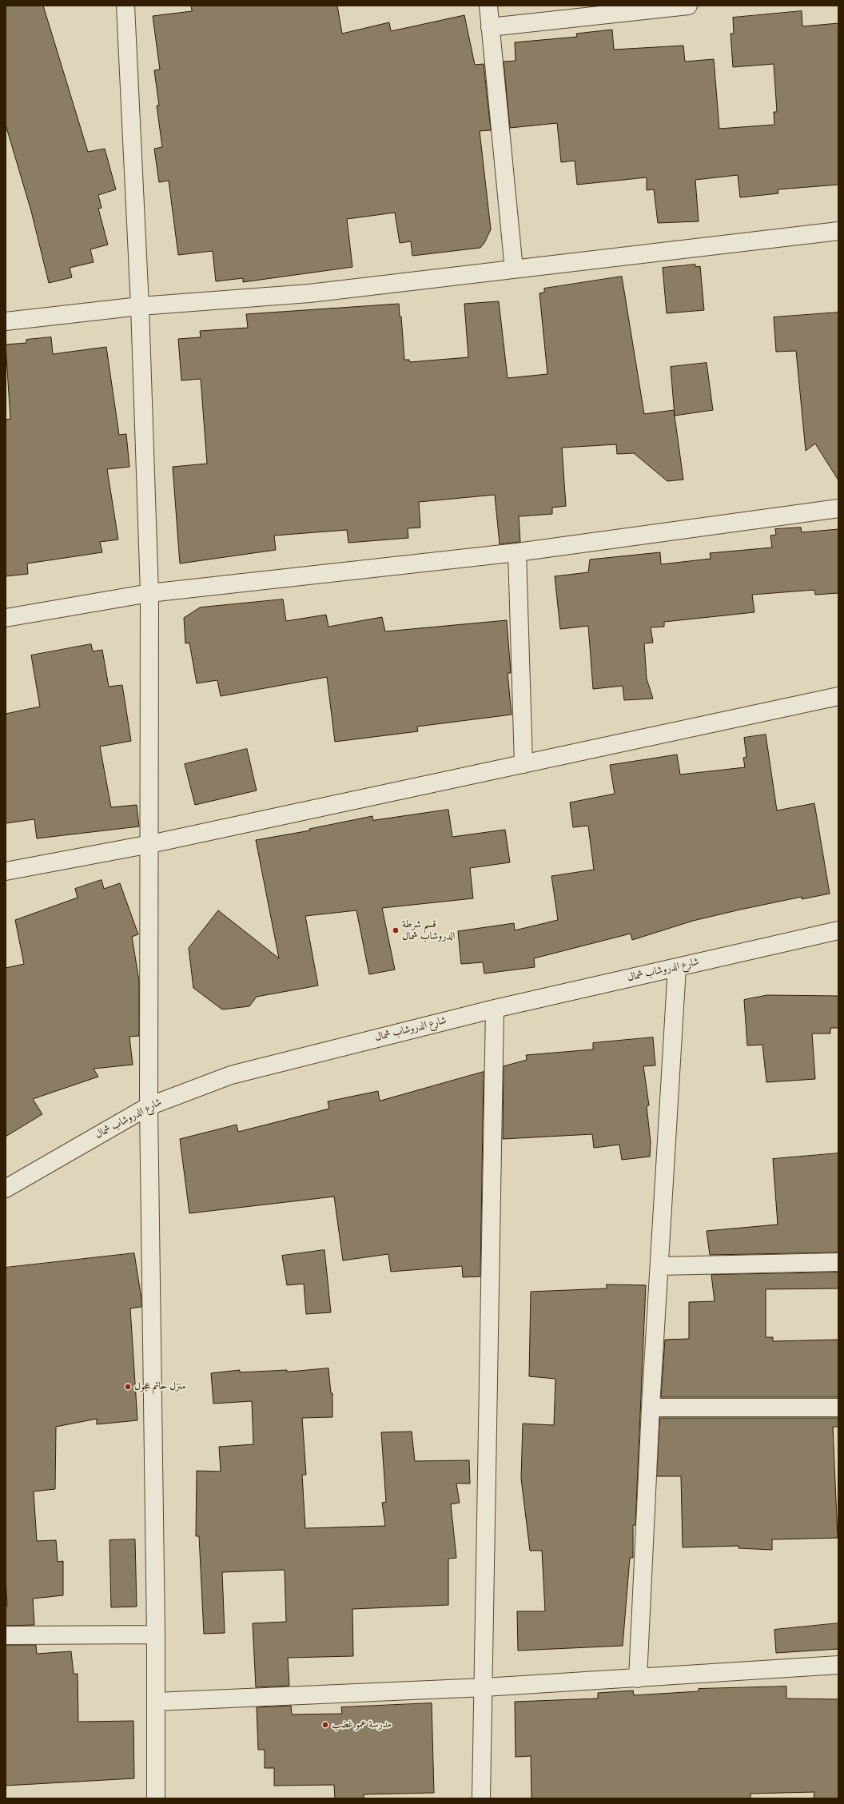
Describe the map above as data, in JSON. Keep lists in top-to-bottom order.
{
  "streets": {
    "street": ["شارع الدروشاب شمال"]
  },
  "places": ["قسم شرطة الدروشاب شمال", "منزل حاتم عجول", "مدرسة عمو غضب"]
}
